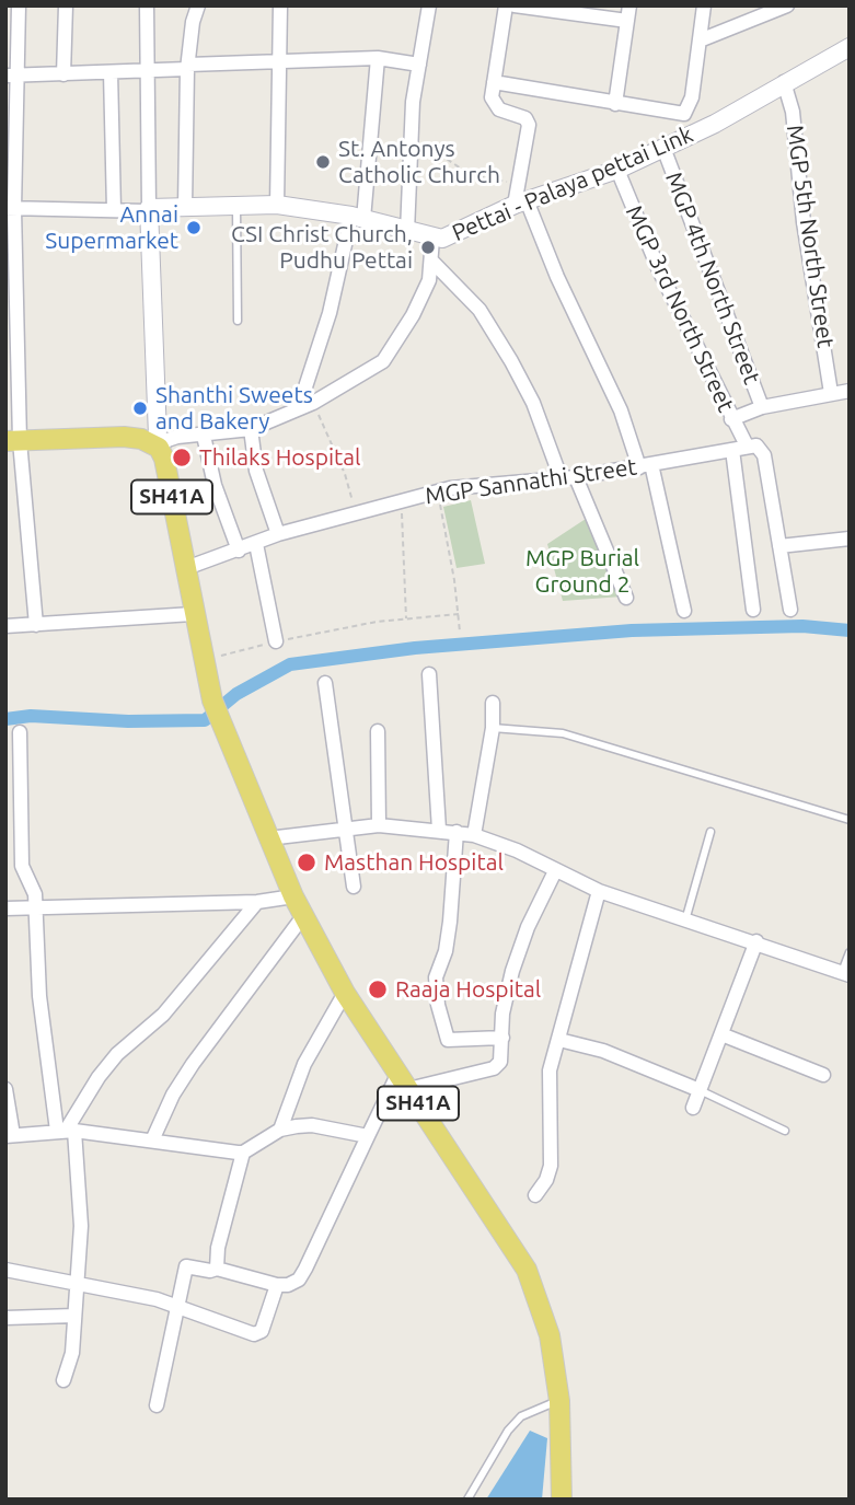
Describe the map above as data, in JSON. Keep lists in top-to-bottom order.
{
  "streets": {
    "main road": ["SH41A"],
    "street": [
      "Pettai - Palaya pettai Link",
      "MGP 5th North Street",
      "MGP 4th North Street",
      "MGP 3rd North Street",
      "MGP Sannathi Street"
    ]
  },
  "crossings": [
    ["Pettai - Palaya pettai Link", "MGP 5th North Street"],
    ["Pettai - Palaya pettai Link", "MGP 4th North Street"],
    ["Pettai - Palaya pettai Link", "MGP 3rd North Street"],
    ["MGP 3rd North Street", "MGP Sannathi Street"],
    ["MGP Sannathi Street", "SH41A"]
  ],
  "parks": ["MGP Burial Ground 2"],
  "places": [
    "St. Antonys Catholic Church",
    "Annai Supermarket",
    "CSI Christ Church, Pudhu Pettai",
    "Shanthi Sweets and Bakery",
    "Thilaks Hospital",
    "Masthan Hospital",
    "Raaja Hospital"
  ]
}
